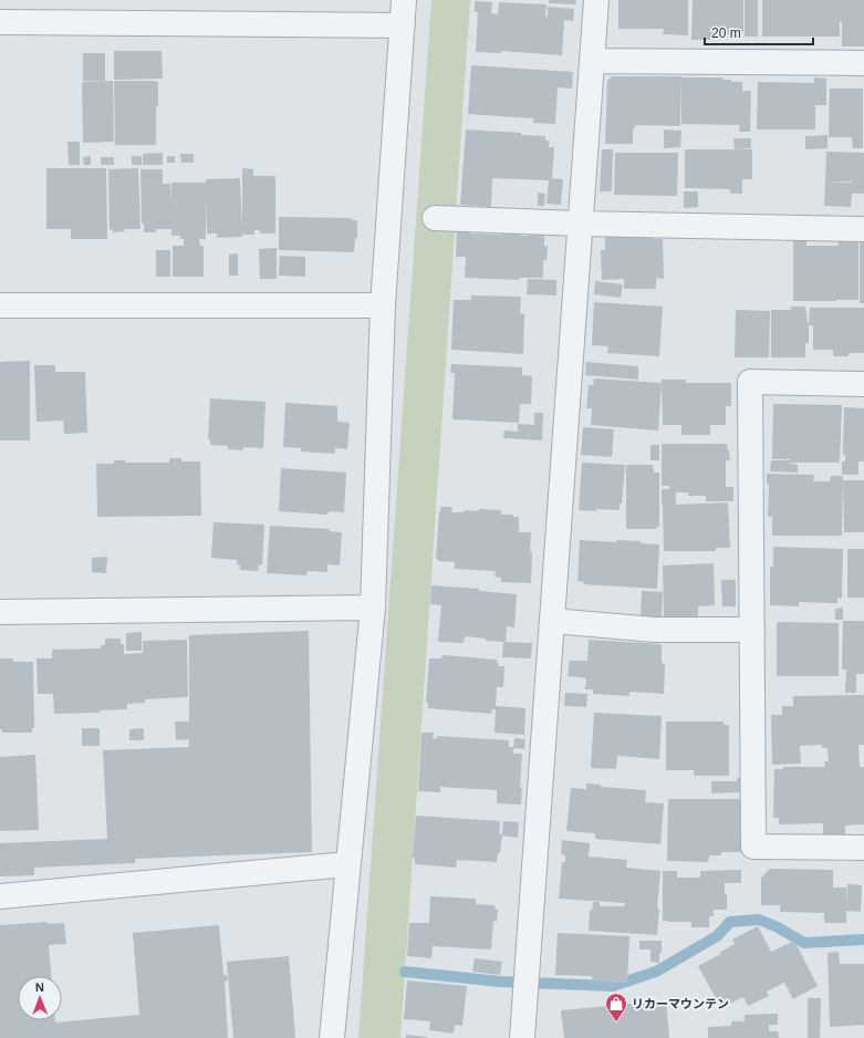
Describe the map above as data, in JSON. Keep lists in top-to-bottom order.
{
  "places": {
    "shop": ["リカーマウンテン"]
  },
  "scale_bar": "20 m",
  "north": "top"
}
